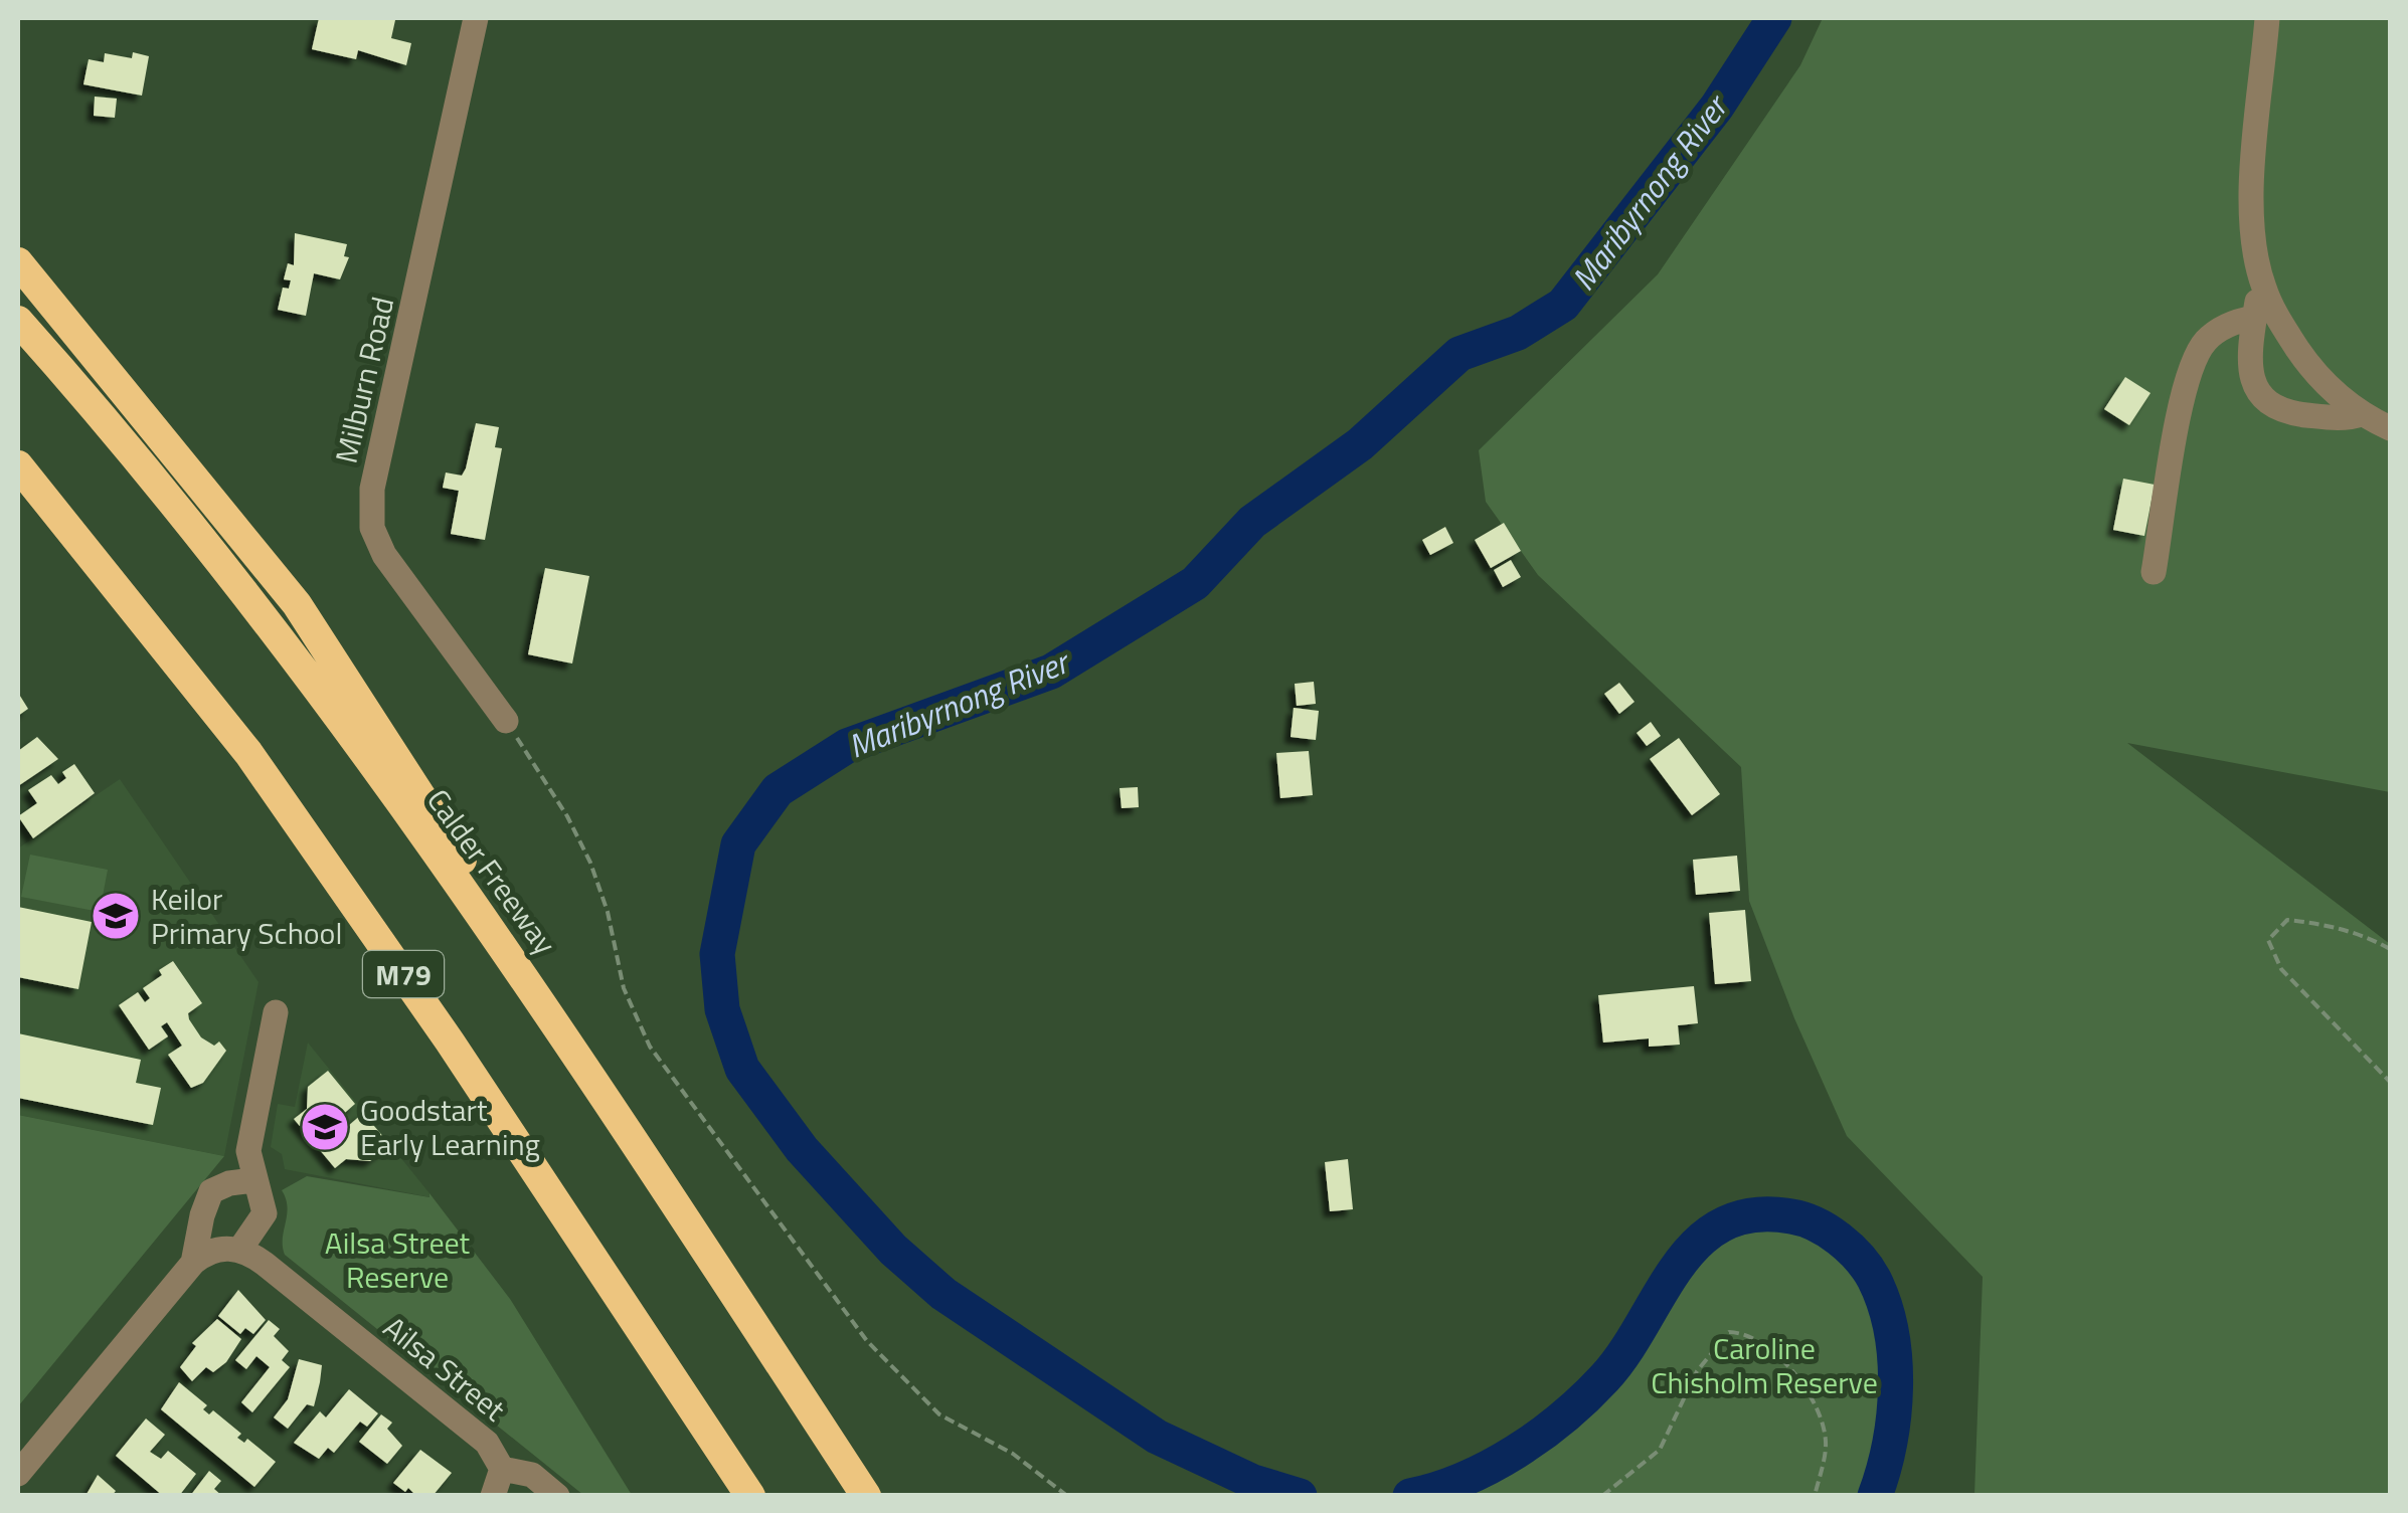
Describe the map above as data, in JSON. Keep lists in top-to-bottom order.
{
  "streets": {
    "highway": ["Calder Freeway", "M79"],
    "street": ["Milburn Road", "Ailsa Street"]
  },
  "water": ["Maribyrnong River"],
  "parks": ["Ailsa Street Reserve", "Caroline Chisholm Reserve"],
  "places": {
    "school or university": ["Keilor Primary School", "Goodstart Early Learning"]
  }
}
